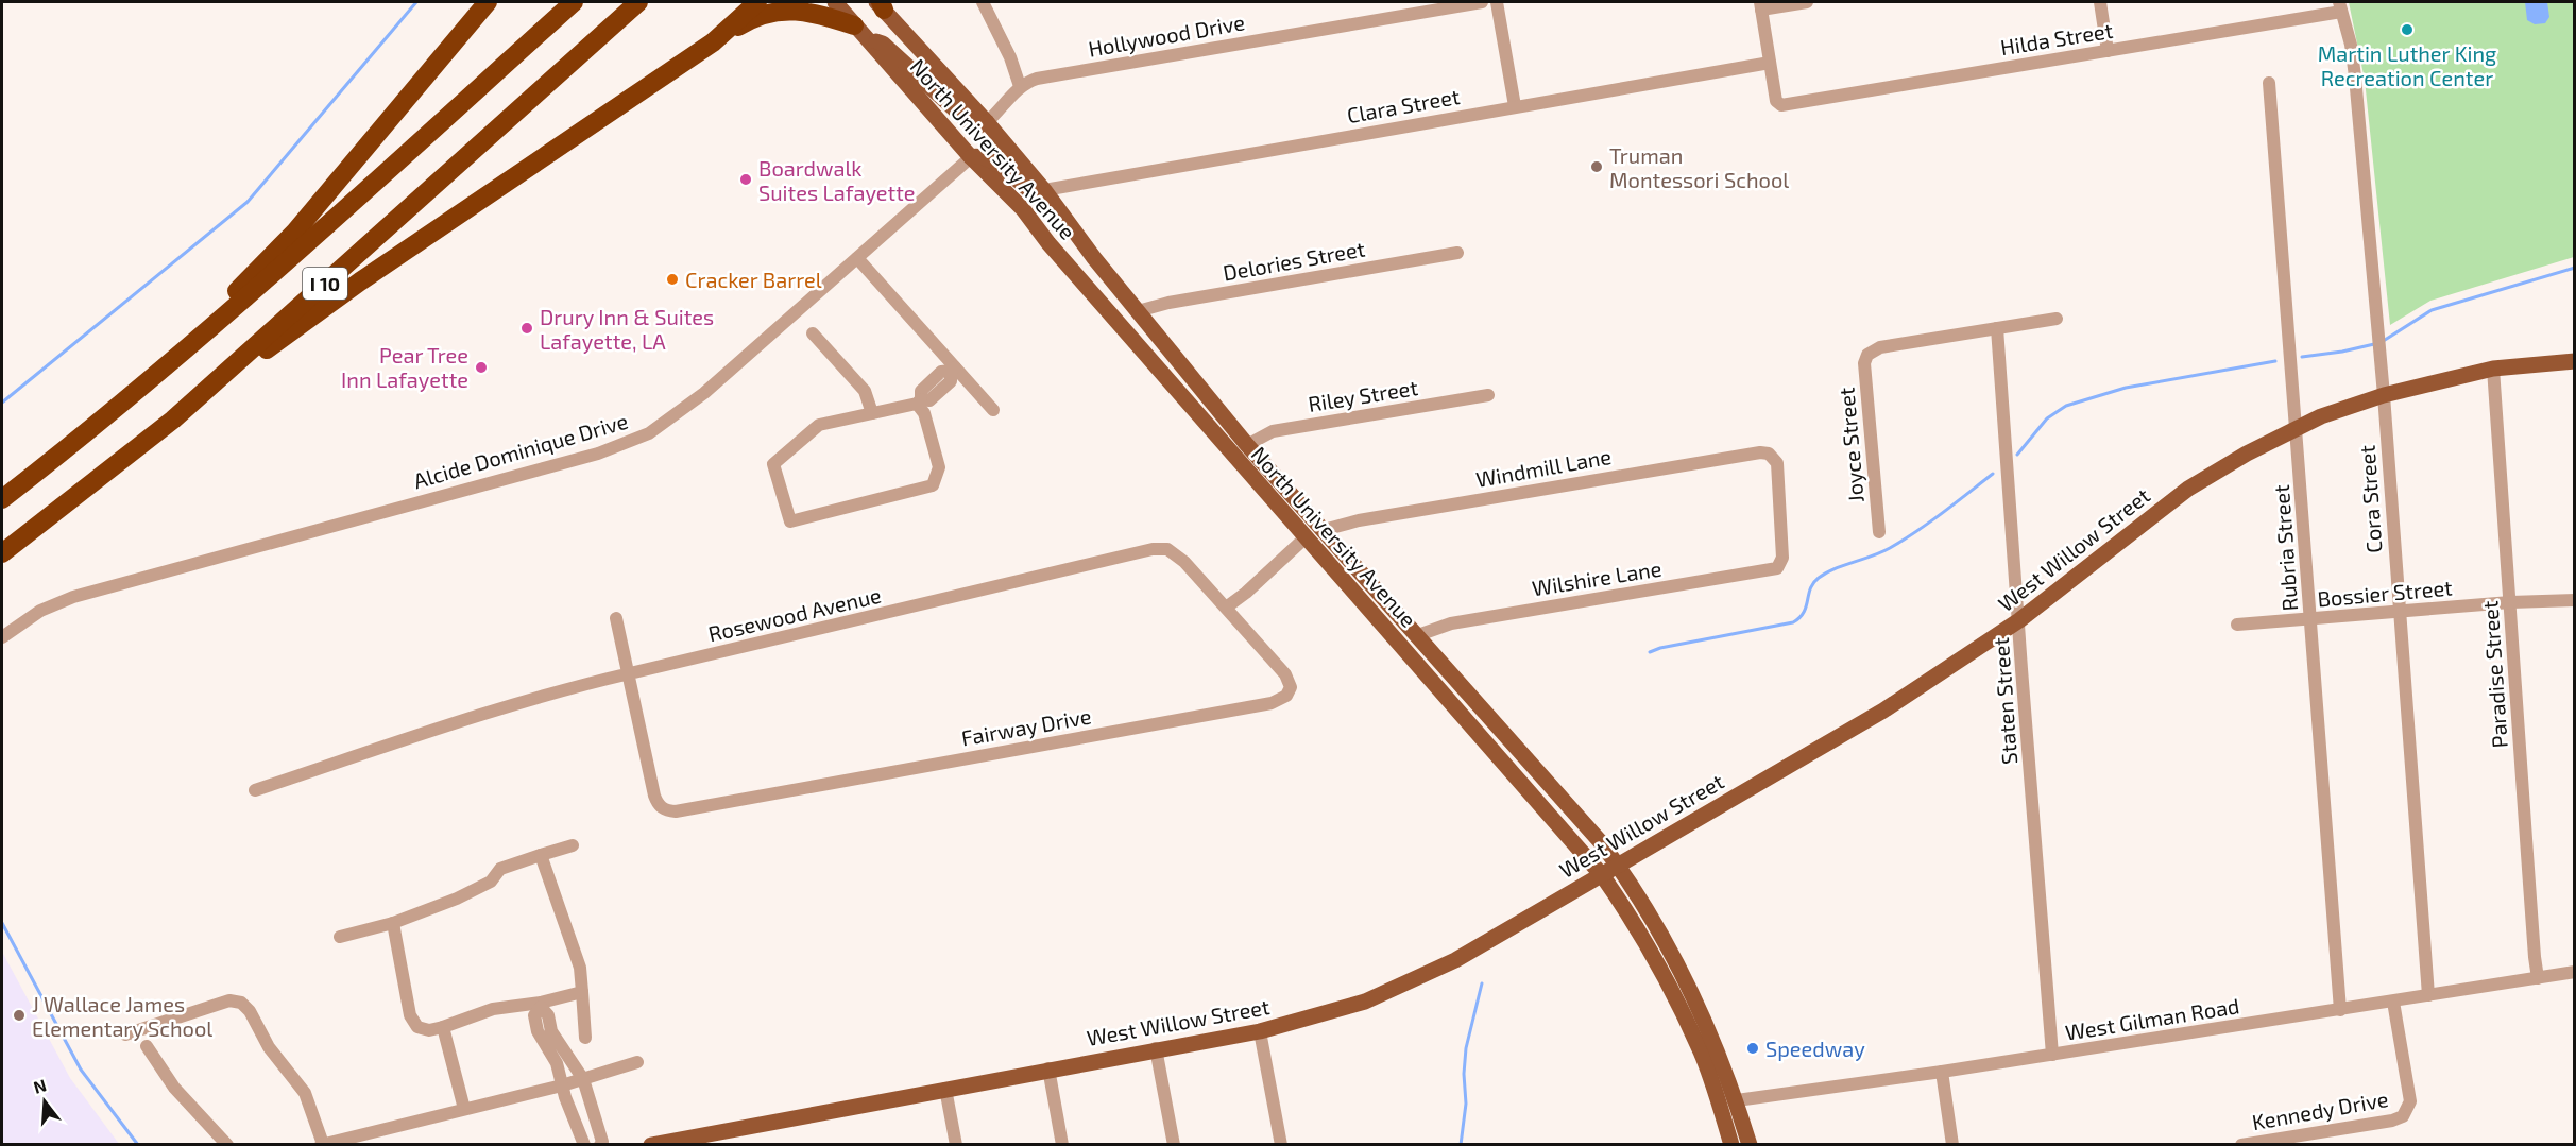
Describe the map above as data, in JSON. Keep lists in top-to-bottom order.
{
  "streets": {
    "highway": ["I 10"],
    "main road": ["North University Avenue", "West Willow Street"],
    "street": [
      "Hollywood Drive",
      "Hilda Street",
      "Clara Street",
      "Delories Street",
      "Riley Street",
      "Joyce Street",
      "Alcide Dominique Drive",
      "Windmill Lane",
      "Cora Street",
      "Rubria Street",
      "Wilshire Lane",
      "Bossier Street",
      "Rosewood Avenue",
      "Paradise Street",
      "Staten Street",
      "Fairway Drive",
      "West Gilman Road",
      "Kennedy Drive"
    ]
  },
  "crossings": [
    ["Hilda Street", "Clara Street"],
    ["Hilda Street", "Cora Street"],
    ["Clara Street", "North University Avenue"],
    ["North University Avenue", "Delories Street"],
    ["North University Avenue", "Riley Street"],
    ["North University Avenue", "Alcide Dominique Drive"],
    ["North University Avenue", "Windmill Lane"],
    ["North University Avenue", "West Willow Street"],
    ["North University Avenue", "Wilshire Lane"],
    ["North University Avenue", "West Gilman Road"],
    ["Joyce Street", "Staten Street"],
    ["Windmill Lane", "Wilshire Lane"],
    ["Cora Street", "West Willow Street"],
    ["Cora Street", "Bossier Street"],
    ["Cora Street", "West Gilman Road"],
    ["Rubria Street", "West Willow Street"],
    ["Rubria Street", "Bossier Street"],
    ["Rubria Street", "West Gilman Road"],
    ["West Willow Street", "Paradise Street"],
    ["West Willow Street", "Staten Street"],
    ["Bossier Street", "Paradise Street"],
    ["Rosewood Avenue", "Fairway Drive"],
    ["Paradise Street", "West Gilman Road"],
    ["Staten Street", "West Gilman Road"],
    ["West Gilman Road", "Kennedy Drive"]
  ],
  "places": [
    "Martin Luther King Recreation Center",
    "Truman Montessori School",
    "Boardwalk Suites Lafayette",
    "Cracker Barrel",
    "Drury Inn & Suites Lafayette, LA",
    "Pear Tree Inn Lafayette",
    "J Wallace James Elementary School",
    "Speedway"
  ],
  "north": "top"
}
